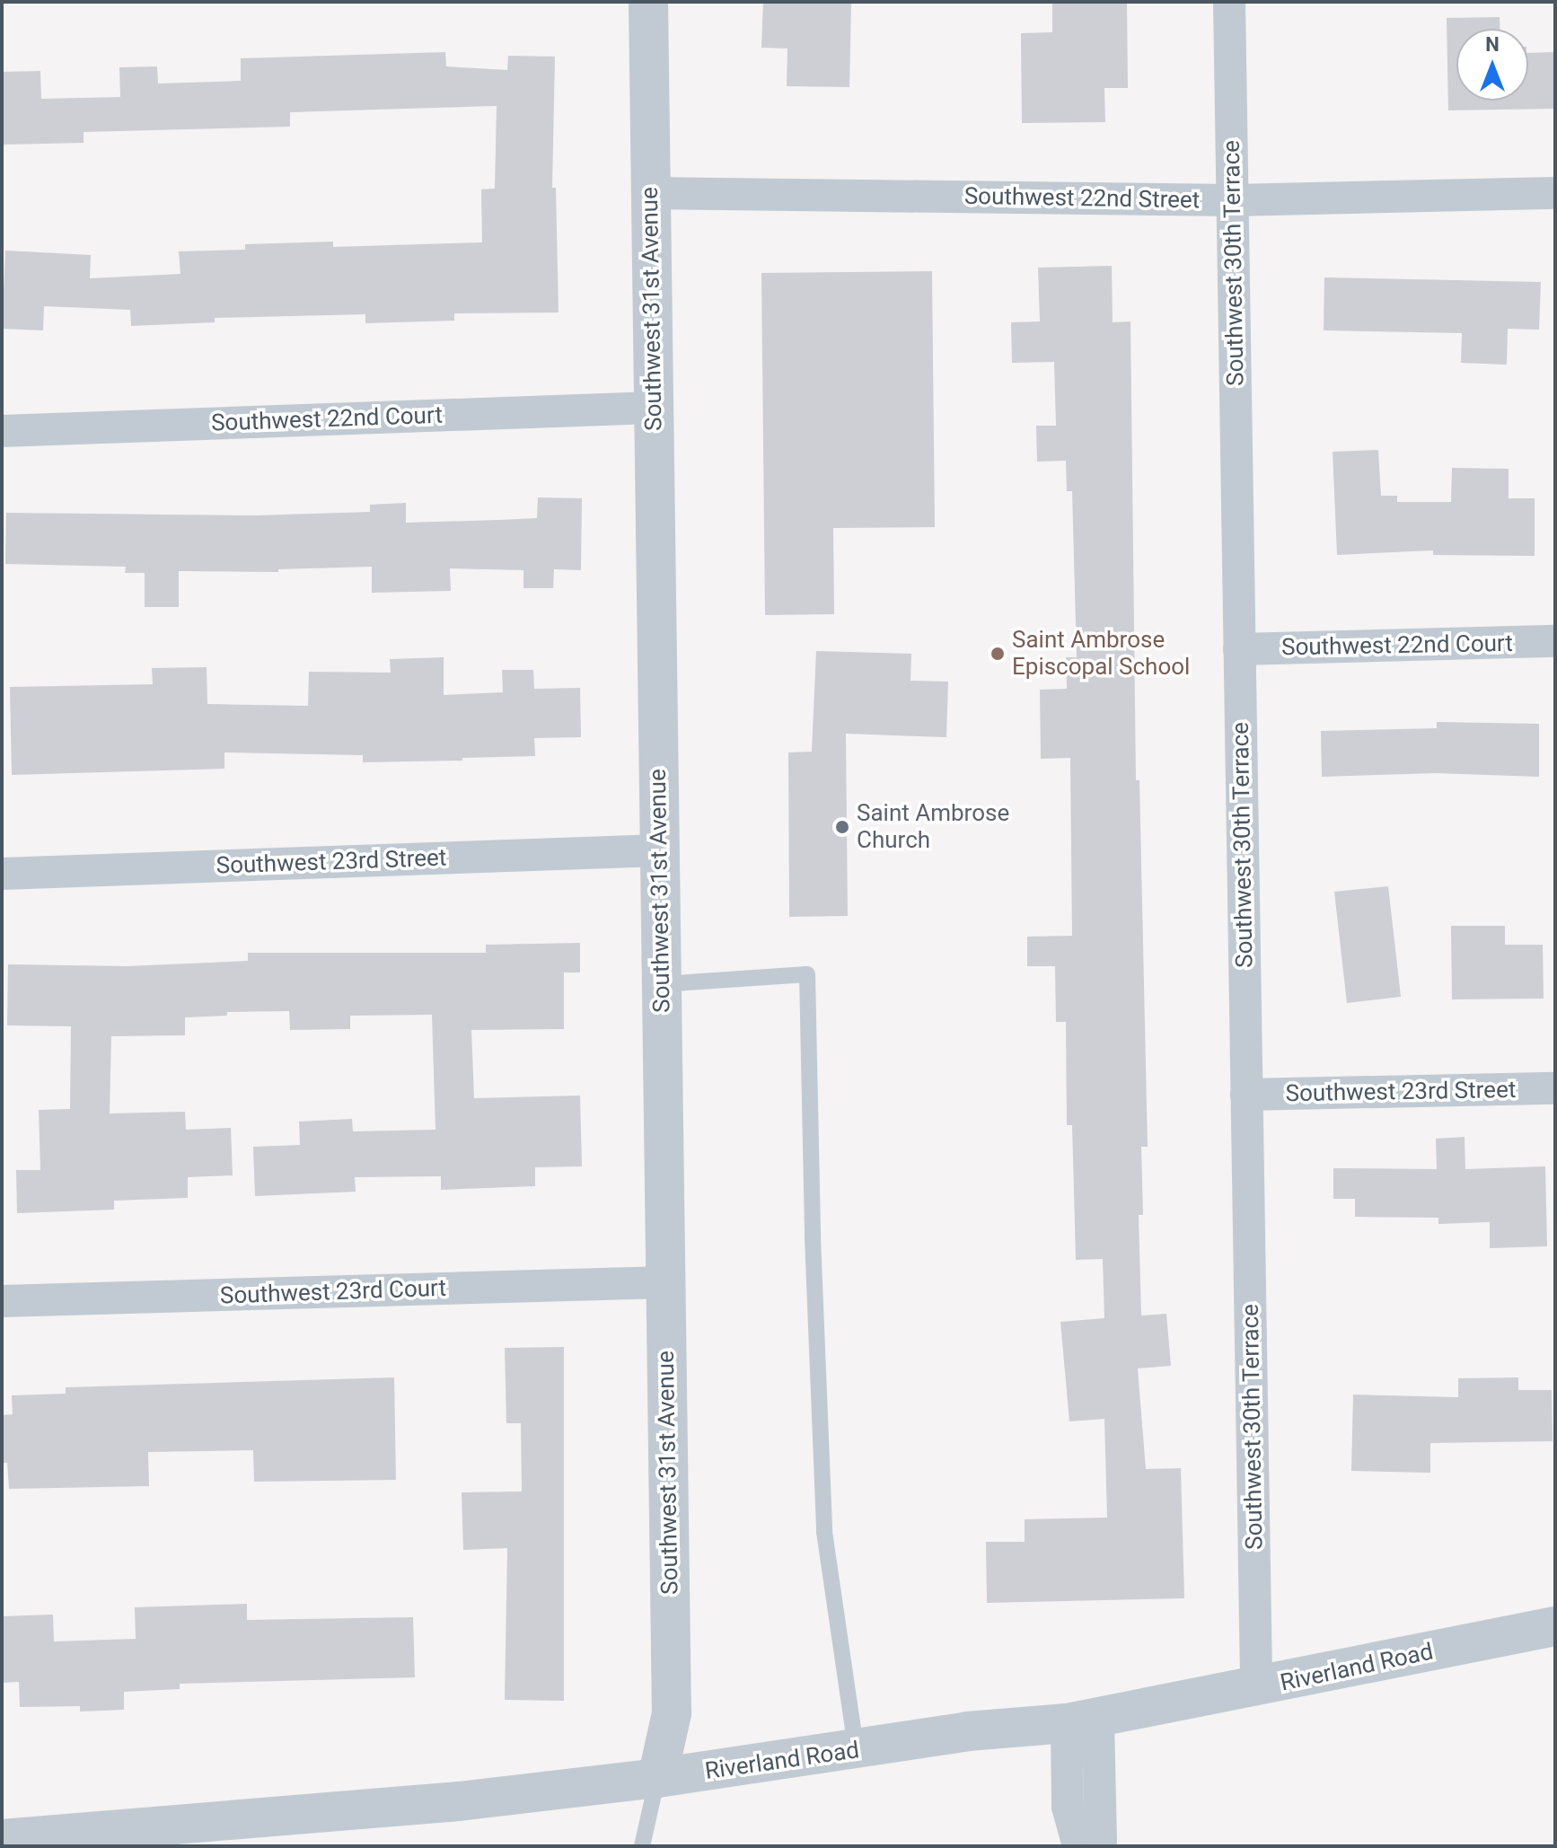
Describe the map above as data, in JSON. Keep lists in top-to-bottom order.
{
  "streets": {
    "street": [
      "Southwest 22nd Street",
      "Southwest 30th Terrace",
      "Southwest 31st Avenue",
      "Southwest 22nd Court",
      "Southwest 23rd Street",
      "Southwest 23rd Court",
      "Riverland Road"
    ]
  },
  "crossings": [
    ["Southwest 22nd Street", "Southwest 30th Terrace"],
    ["Southwest 22nd Street", "Southwest 31st Avenue"],
    ["Southwest 30th Terrace", "Southwest 22nd Court"],
    ["Southwest 30th Terrace", "Southwest 23rd Street"],
    ["Southwest 30th Terrace", "Riverland Road"],
    ["Southwest 31st Avenue", "Southwest 22nd Court"],
    ["Southwest 31st Avenue", "Southwest 23rd Street"],
    ["Southwest 31st Avenue", "Southwest 23rd Court"],
    ["Southwest 31st Avenue", "Riverland Road"]
  ],
  "places": ["Saint Ambrose Episcopal School", "Saint Ambrose Church"],
  "north": "top"
}
